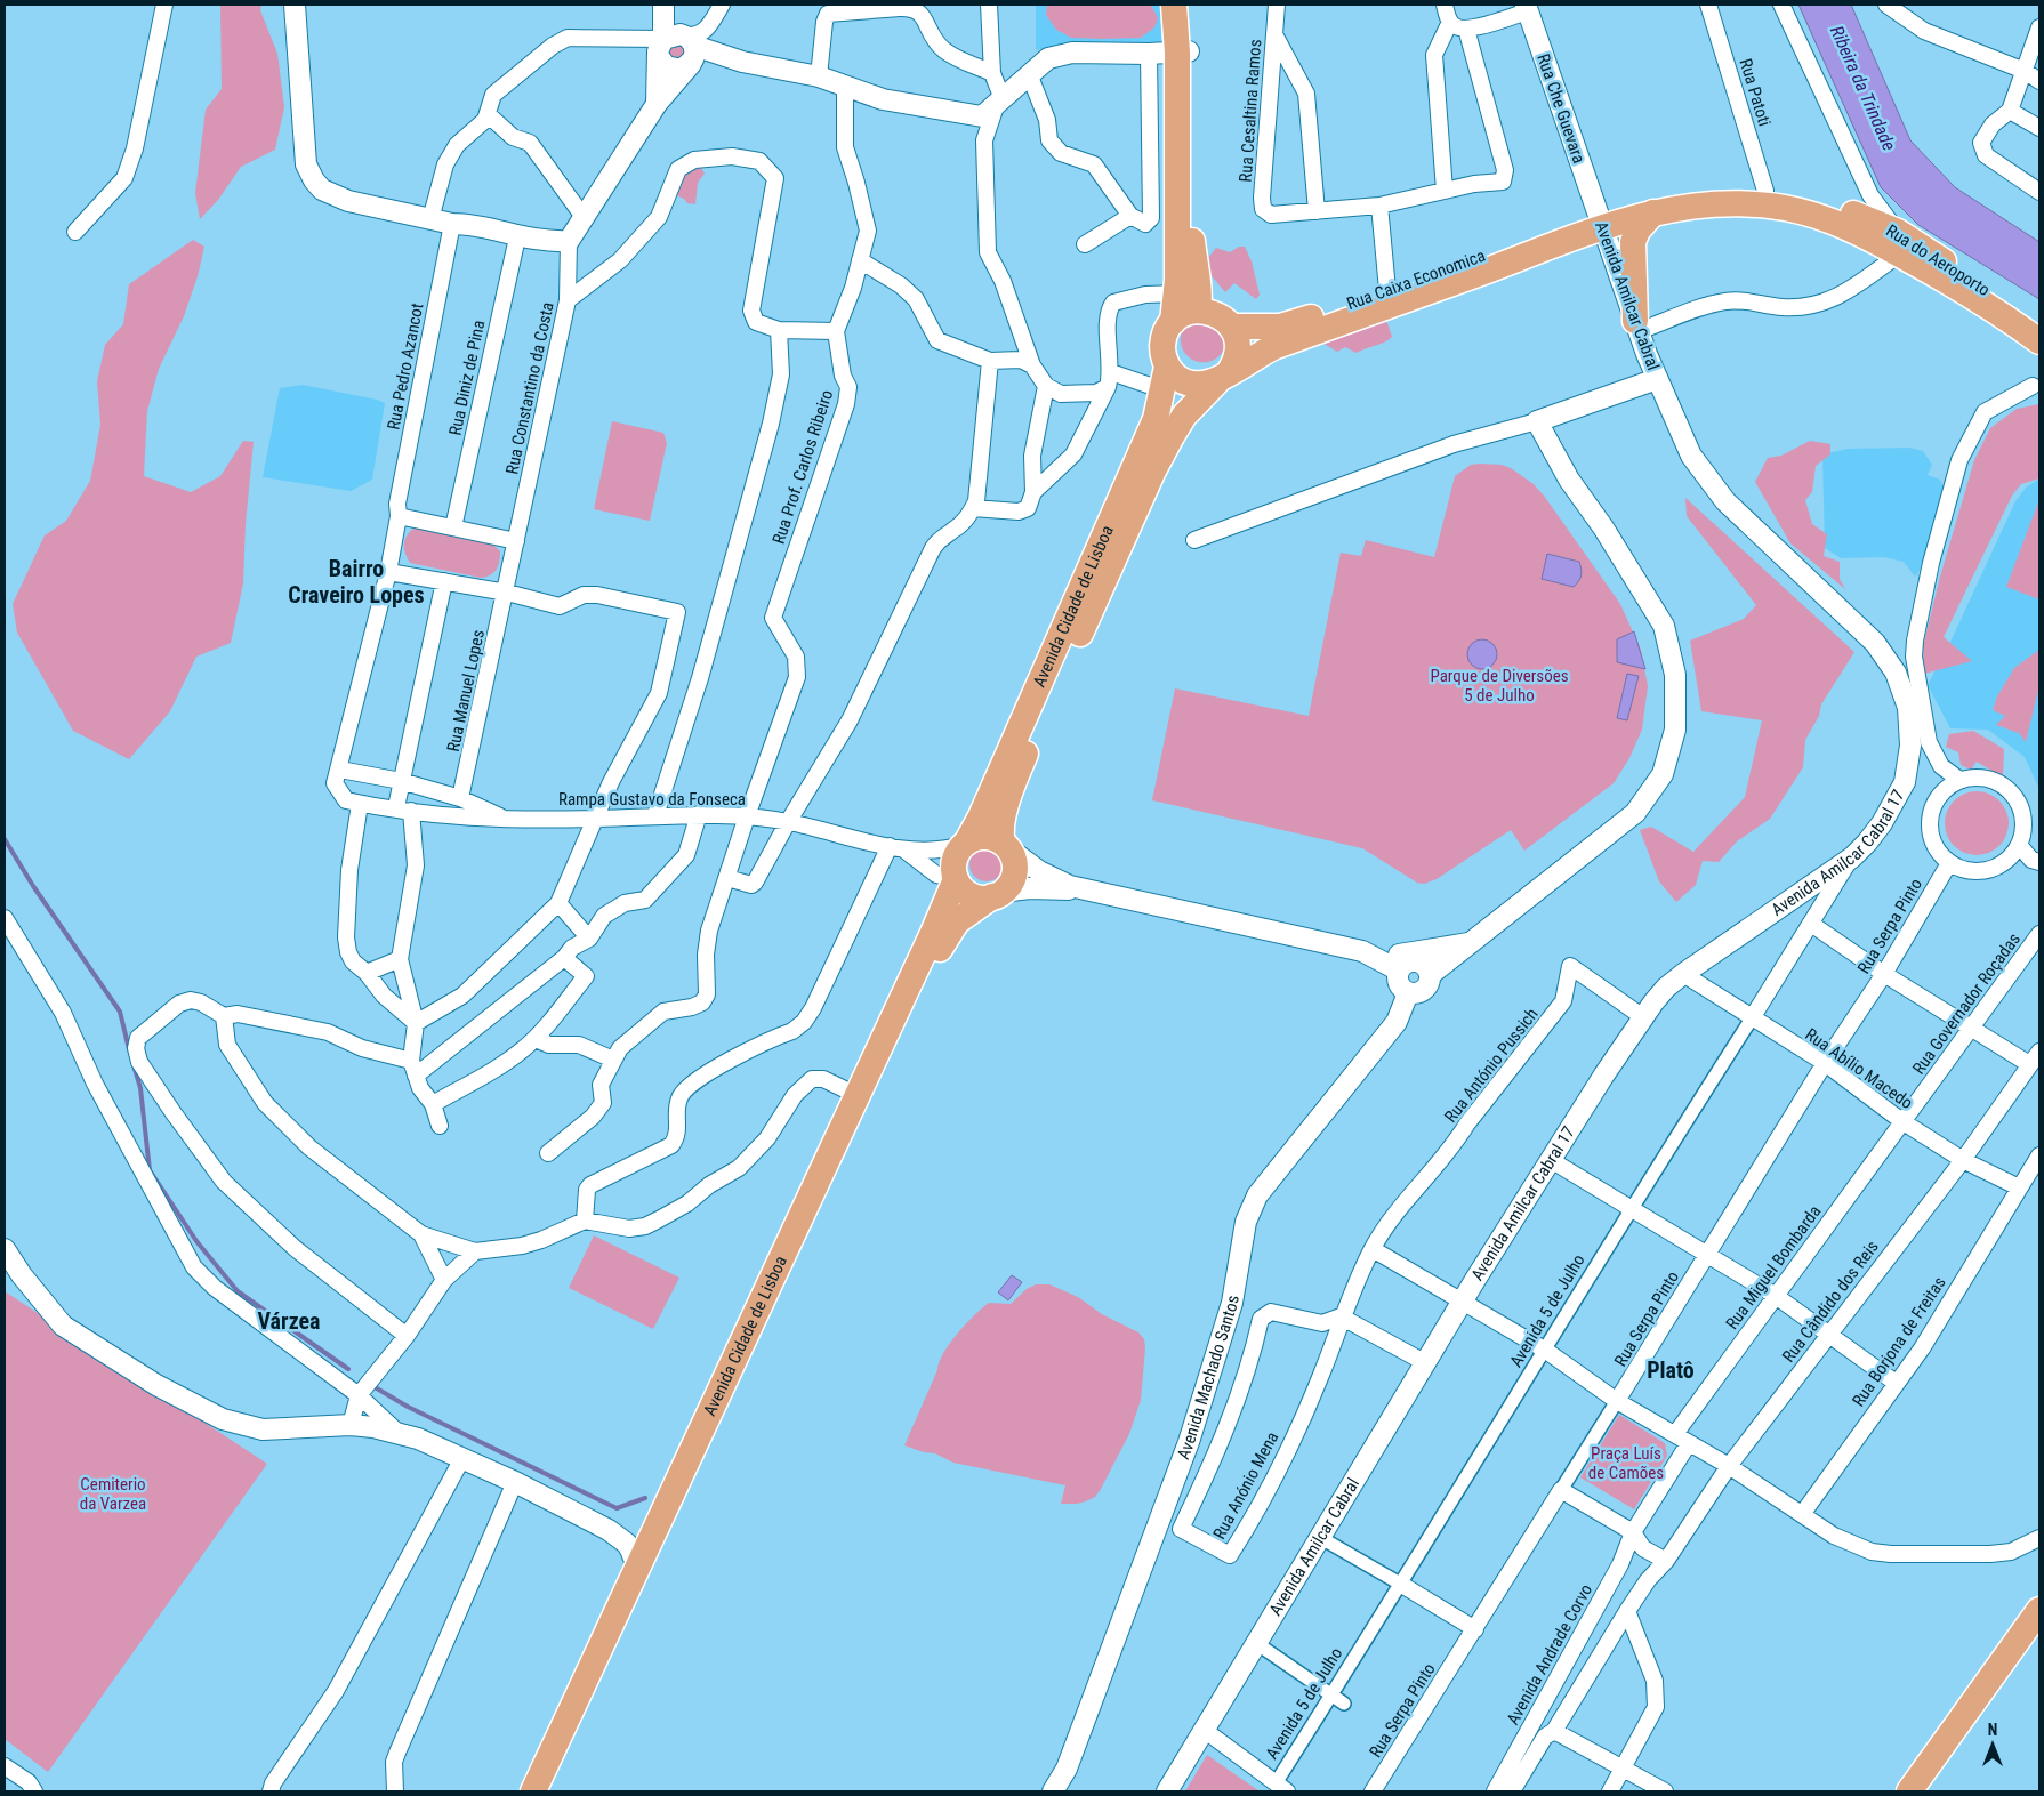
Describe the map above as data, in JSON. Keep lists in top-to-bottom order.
{
  "streets": {
    "main road": ["Rua do Aeroporto", "Rua Caixa Economica", "Avenida Cidade de Lisboa"],
    "street": [
      "Rua Patoti",
      "Rua Che Guevara",
      "Rua Cesaltina Ramos",
      "Avenida Amilcar Cabral",
      "Rua Pedro Azancot",
      "Rua Diniz de Pina",
      "Rua Constantino da Costa",
      "Rua Prof. Carlos Ribeiro",
      "Rua Manuel Lopes",
      "Rampa Gustavo da Fonseca",
      "Avenida Amilcar Cabral 17",
      "Rua Serpa Pinto",
      "Rua Governador Roçadas",
      "Rua António Pussich",
      "Rua Abílio Macedo",
      "Rua Miguel Bombarda",
      "Rua Cândido dos Reis",
      "Avenida 5 de Julho",
      "Rua Borjona de Freitas",
      "Avenida Machado Santos",
      "Rua Anónio Mena",
      "Avenida Andrade Corvo"
    ]
  },
  "crossings": [
    ["Rua Patoti", "Rua do Aeroporto"],
    ["Rua Che Guevara", "Rua do Aeroporto"],
    ["Rua Che Guevara", "Rua Caixa Economica"],
    ["Rua Che Guevara", "Avenida Amilcar Cabral"],
    ["Rua do Aeroporto", "Rua Caixa Economica"],
    ["Rua do Aeroporto", "Avenida Amilcar Cabral"],
    ["Rua Caixa Economica", "Avenida Amilcar Cabral"],
    ["Rua Caixa Economica", "Avenida Cidade de Lisboa"],
    ["Avenida Amilcar Cabral", "Avenida Amilcar Cabral 17"],
    ["Rua Pedro Azancot", "Rampa Gustavo da Fonseca"],
    ["Rua Constantino da Costa", "Rua Manuel Lopes"],
    ["Rua Prof. Carlos Ribeiro", "Rampa Gustavo da Fonseca"],
    ["Avenida Cidade de Lisboa", "Rampa Gustavo da Fonseca"],
    ["Rua Manuel Lopes", "Rampa Gustavo da Fonseca"],
    ["Avenida Amilcar Cabral 17", "Rua António Pussich"],
    ["Avenida Amilcar Cabral 17", "Rua Abílio Macedo"],
    ["Avenida Amilcar Cabral 17", "Avenida 5 de Julho"],
    ["Rua Serpa Pinto", "Rua Abílio Macedo"],
    ["Rua Governador Roçadas", "Rua Abílio Macedo"],
    ["Rua Governador Roçadas", "Rua Miguel Bombarda"],
    ["Rua António Pussich", "Rua Anónio Mena"],
    ["Rua Abílio Macedo", "Rua Miguel Bombarda"],
    ["Rua Abílio Macedo", "Rua Cândido dos Reis"],
    ["Rua Abílio Macedo", "Avenida 5 de Julho"],
    ["Rua Abílio Macedo", "Rua Borjona de Freitas"],
    ["Rua Cândido dos Reis", "Avenida Andrade Corvo"]
  ],
  "districts": ["Bairro Craveiro Lopes", "Várzea", "Platô"],
  "water": ["Ribeira da Trindade"],
  "parks": ["Parque de Diversões 5 de Julho", "Praça Luís de Camões", "Cemiterio da Varzea"],
  "north": "top"
}
